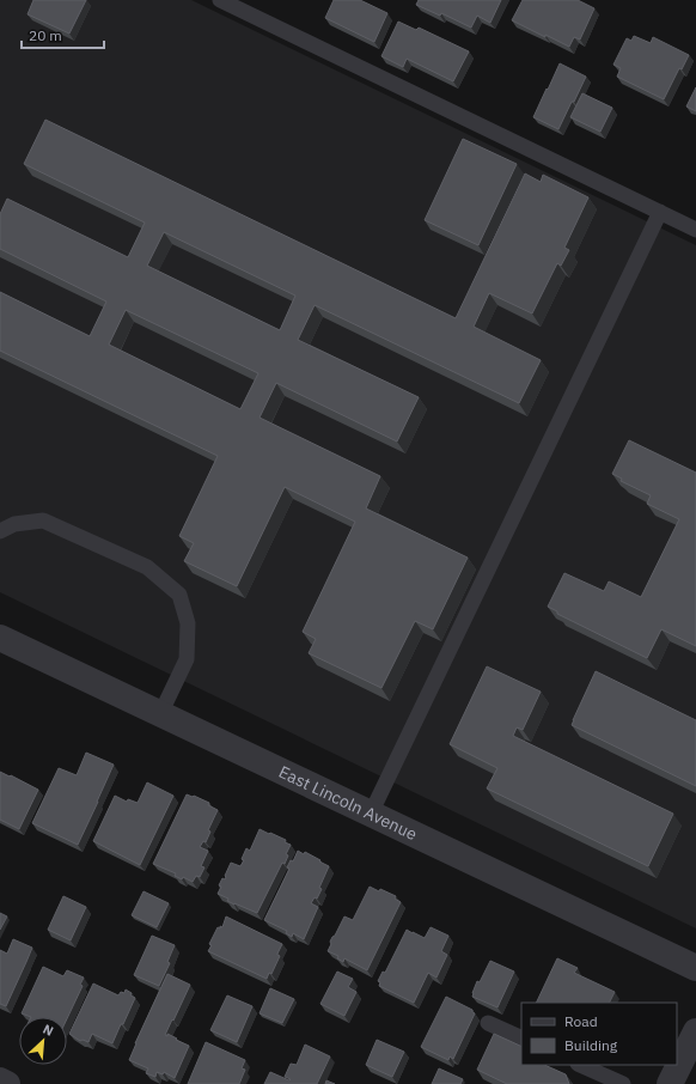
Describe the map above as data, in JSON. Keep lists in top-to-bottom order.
{
  "streets": {
    "street": ["East Lincoln Avenue"]
  },
  "legend": ["Road", "Building"],
  "scale_bar": "20 m",
  "north": "top right"
}
